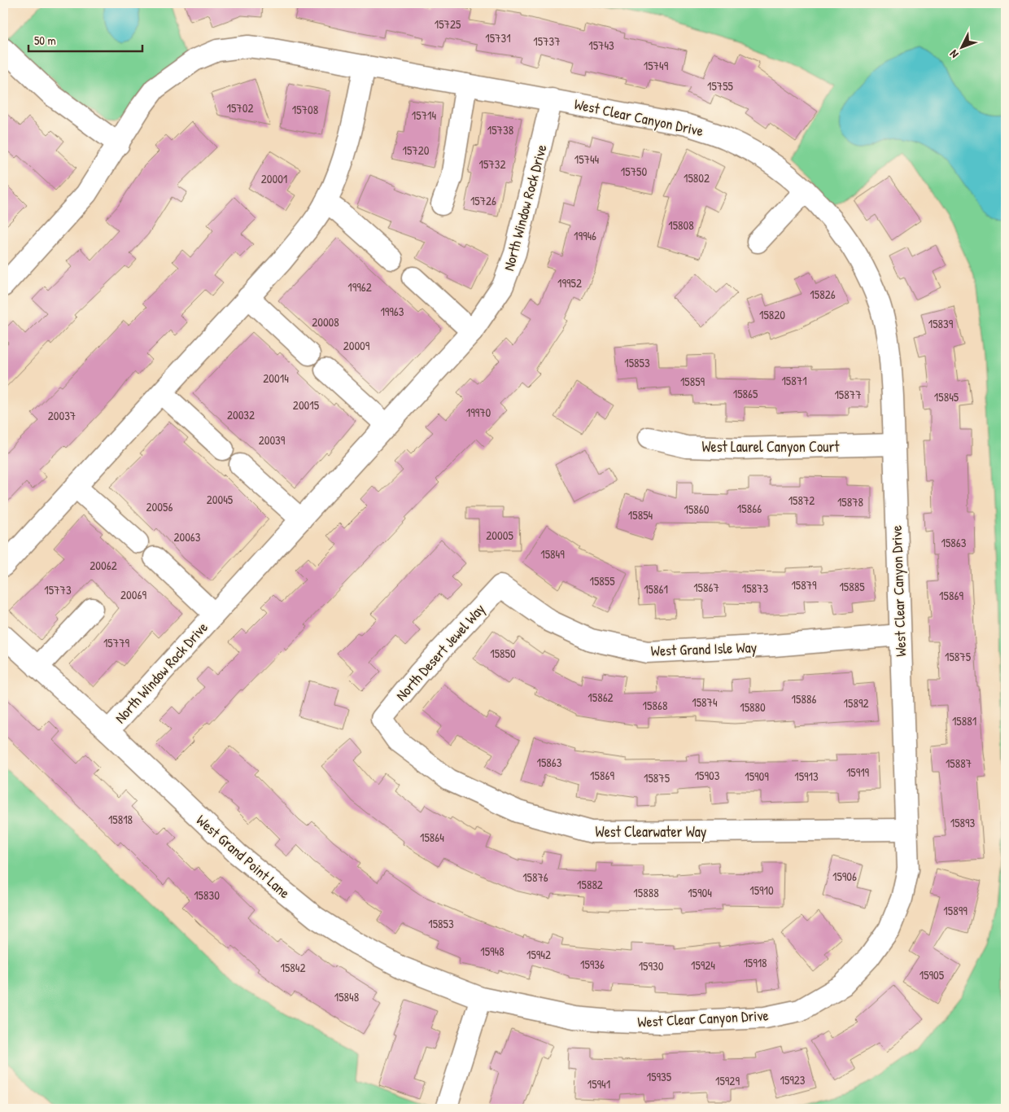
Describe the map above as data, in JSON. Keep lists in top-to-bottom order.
{
  "streets": {
    "street": [
      "West Clear Canyon Drive",
      "North Window Rock Drive",
      "West Laurel Canyon Court",
      "West Grand Isle Way",
      "North Desert Jewel Way",
      "West Clearwater Way",
      "West Grand Point Lane"
    ]
  },
  "crossings": [
    ["West Clear Canyon Drive", "North Window Rock Drive"],
    ["West Clear Canyon Drive", "West Laurel Canyon Court"],
    ["West Clear Canyon Drive", "West Grand Isle Way"],
    ["West Clear Canyon Drive", "West Clearwater Way"],
    ["West Clear Canyon Drive", "West Grand Point Lane"],
    ["North Window Rock Drive", "West Grand Point Lane"],
    ["West Grand Isle Way", "North Desert Jewel Way"],
    ["North Desert Jewel Way", "West Clearwater Way"]
  ],
  "house_numbers": [
    "15725",
    "15731",
    "15737",
    "15743",
    "15749",
    "15755",
    "15702",
    "15708",
    "15714",
    "15738",
    "15720",
    "15744",
    "15732",
    "15750",
    "15802",
    "20001",
    "15726",
    "15808",
    "19946",
    "19952",
    "19962",
    "15826",
    "19963",
    "15820",
    "20008",
    "15839",
    "20009",
    "15853",
    "20014",
    "15871",
    "15859",
    "15865",
    "15877",
    "15845",
    "20015",
    "19970",
    "20032",
    "20037",
    "20039",
    "20045",
    "15872",
    "15878",
    "20056",
    "15866",
    "15860",
    "15854",
    "20005",
    "20063",
    "15863",
    "15849",
    "20062",
    "15855",
    "15879",
    "15885",
    "15867",
    "15873",
    "15861",
    "15773",
    "20069",
    "15869",
    "15779",
    "15850",
    "15875",
    "15862",
    "15886",
    "15874",
    "15892",
    "15868",
    "15880",
    "15881",
    "15863",
    "15887",
    "15919",
    "15869",
    "15903",
    "15909",
    "15913",
    "15875",
    "15818",
    "15893",
    "15864",
    "15906",
    "15876",
    "15882",
    "15910",
    "15888",
    "15904",
    "15830",
    "15899",
    "15853",
    "15948",
    "15942",
    "15918",
    "15936",
    "15924",
    "15930",
    "15842",
    "15905",
    "15848",
    "15935",
    "15923",
    "15929",
    "15941"
  ],
  "scale_bar": "50 m",
  "north": "bottom left"
}
